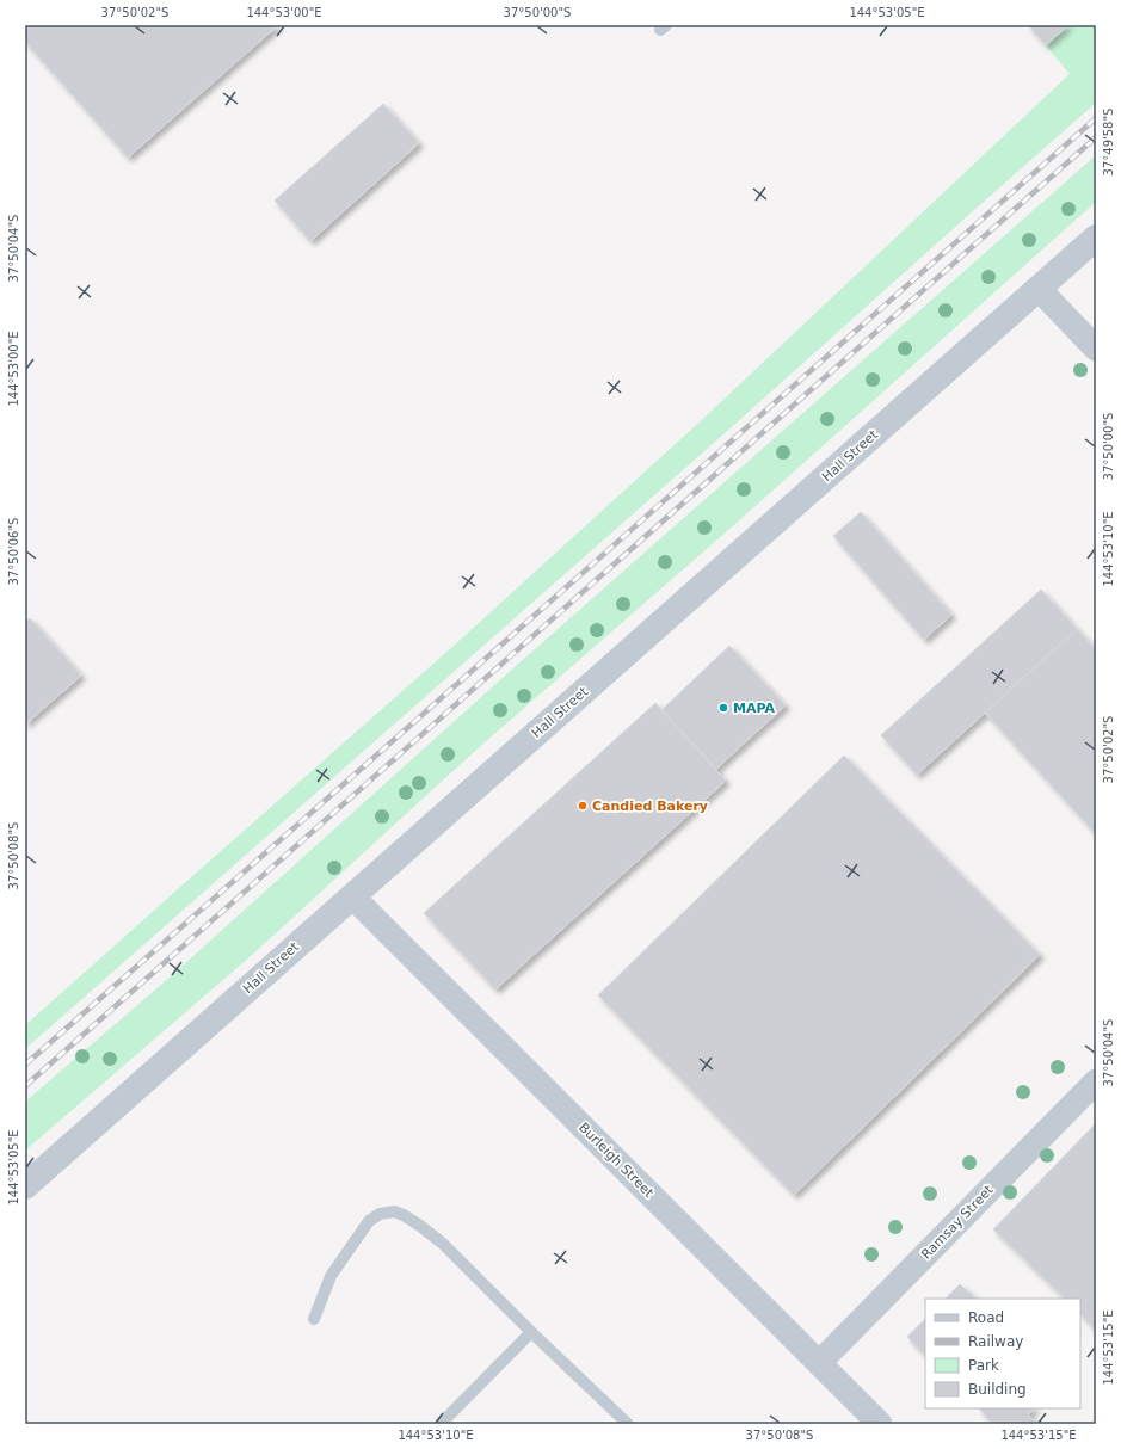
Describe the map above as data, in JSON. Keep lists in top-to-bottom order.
{
  "streets": {
    "street": ["Hall Street", "Burleigh Street", "Ramsay Street"]
  },
  "crossings": [
    ["Hall Street", "Burleigh Street"],
    ["Burleigh Street", "Ramsay Street"]
  ],
  "places": ["MAPA", "Candied Bakery"],
  "legend": [
    "Road",
    "Railway",
    "Park",
    "Building"
  ],
  "coordinates": [
    "37°50'02\"S",
    "144°53'00\"E",
    "37°50'00\"S",
    "144°53'05\"E",
    "37°49'58\"S",
    "37°50'04\"S",
    "144°53'10\"E",
    "37°50'06\"S",
    "37°50'08\"S",
    "144°53'15\"E"
  ]
}
